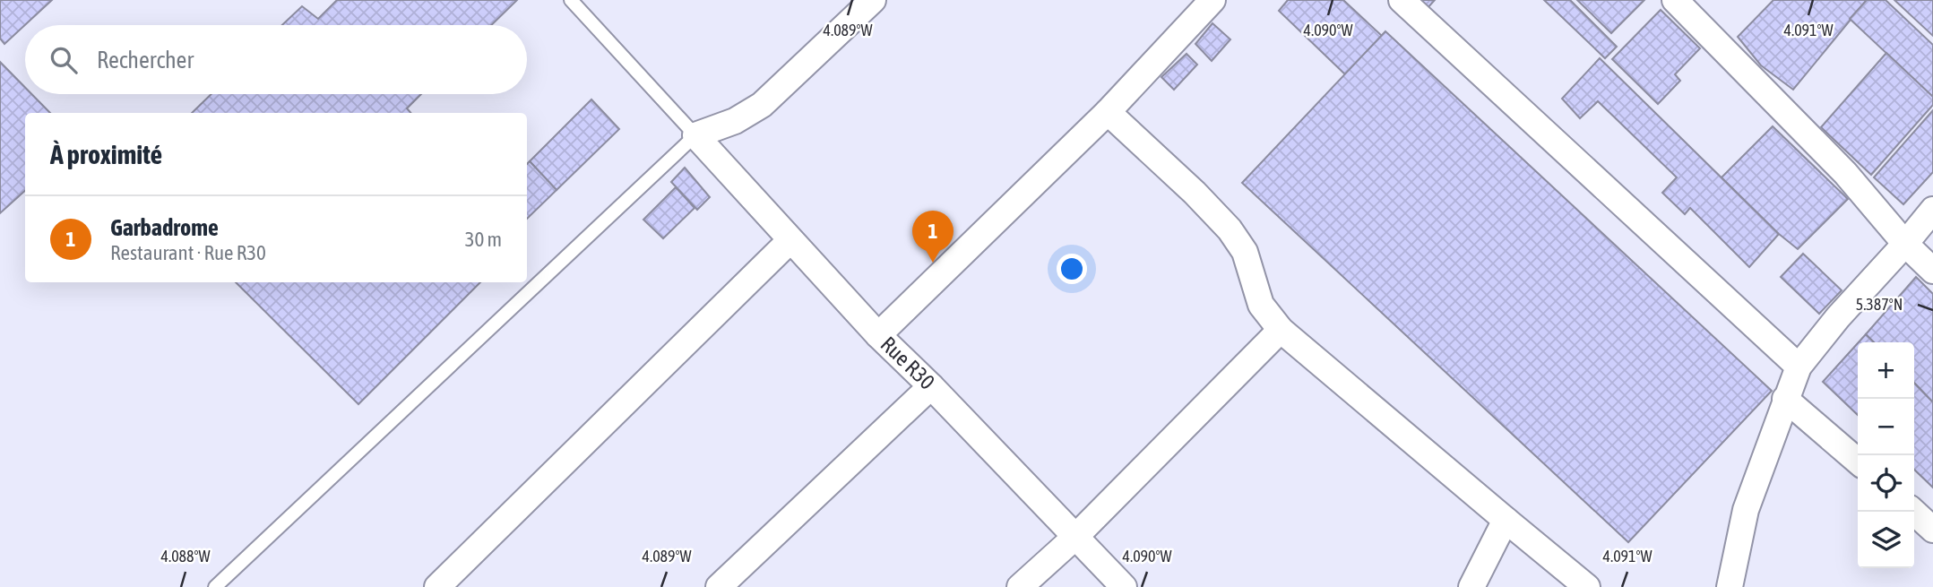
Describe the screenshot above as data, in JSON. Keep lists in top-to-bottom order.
{
  "streets": {
    "street": ["Rue R30"]
  },
  "page": {
    "search": "Rechercher",
    "heading": "À proximité",
    "list": [
      {
        "mark": "1",
        "name": "Garbadrome",
        "note": "Restaurant · Rue R30",
        "value": "30 m"
      }
    ],
    "pins": "1",
    "map_buttons": ["+", "−"]
  },
  "coordinates": [
    "4.089°W",
    "4.090°W",
    "4.091°W",
    "5.387°N",
    "4.088°W"
  ]
}
